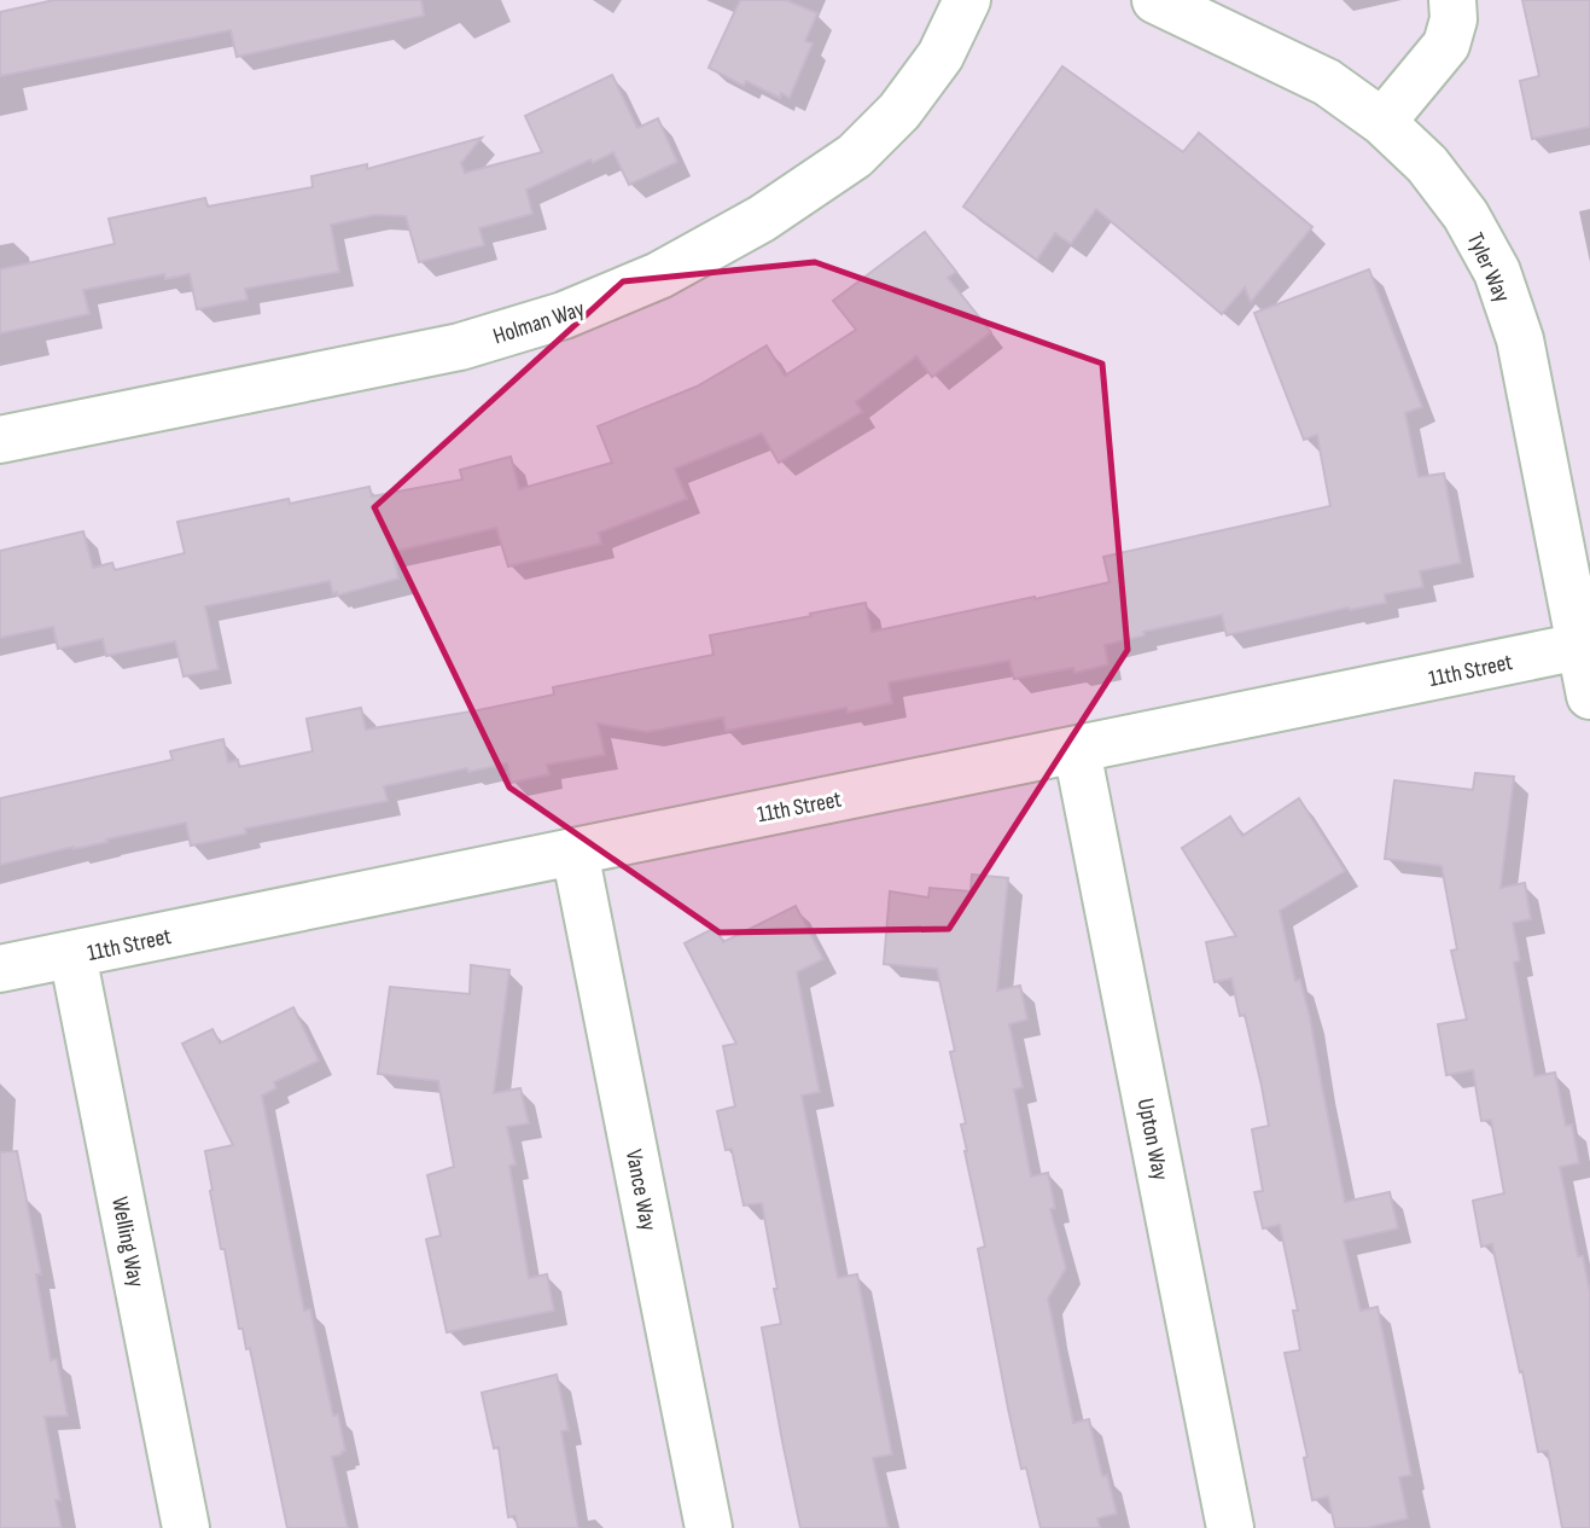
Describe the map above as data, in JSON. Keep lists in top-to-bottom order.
{
  "streets": {
    "street": [
      "Tyler Way",
      "Holman Way",
      "11th Street",
      "Upton Way",
      "Vance Way",
      "Welling Way"
    ]
  },
  "crossings": [
    ["Tyler Way", "11th Street"],
    ["11th Street", "Upton Way"],
    ["11th Street", "Vance Way"],
    ["11th Street", "Welling Way"]
  ]
}
